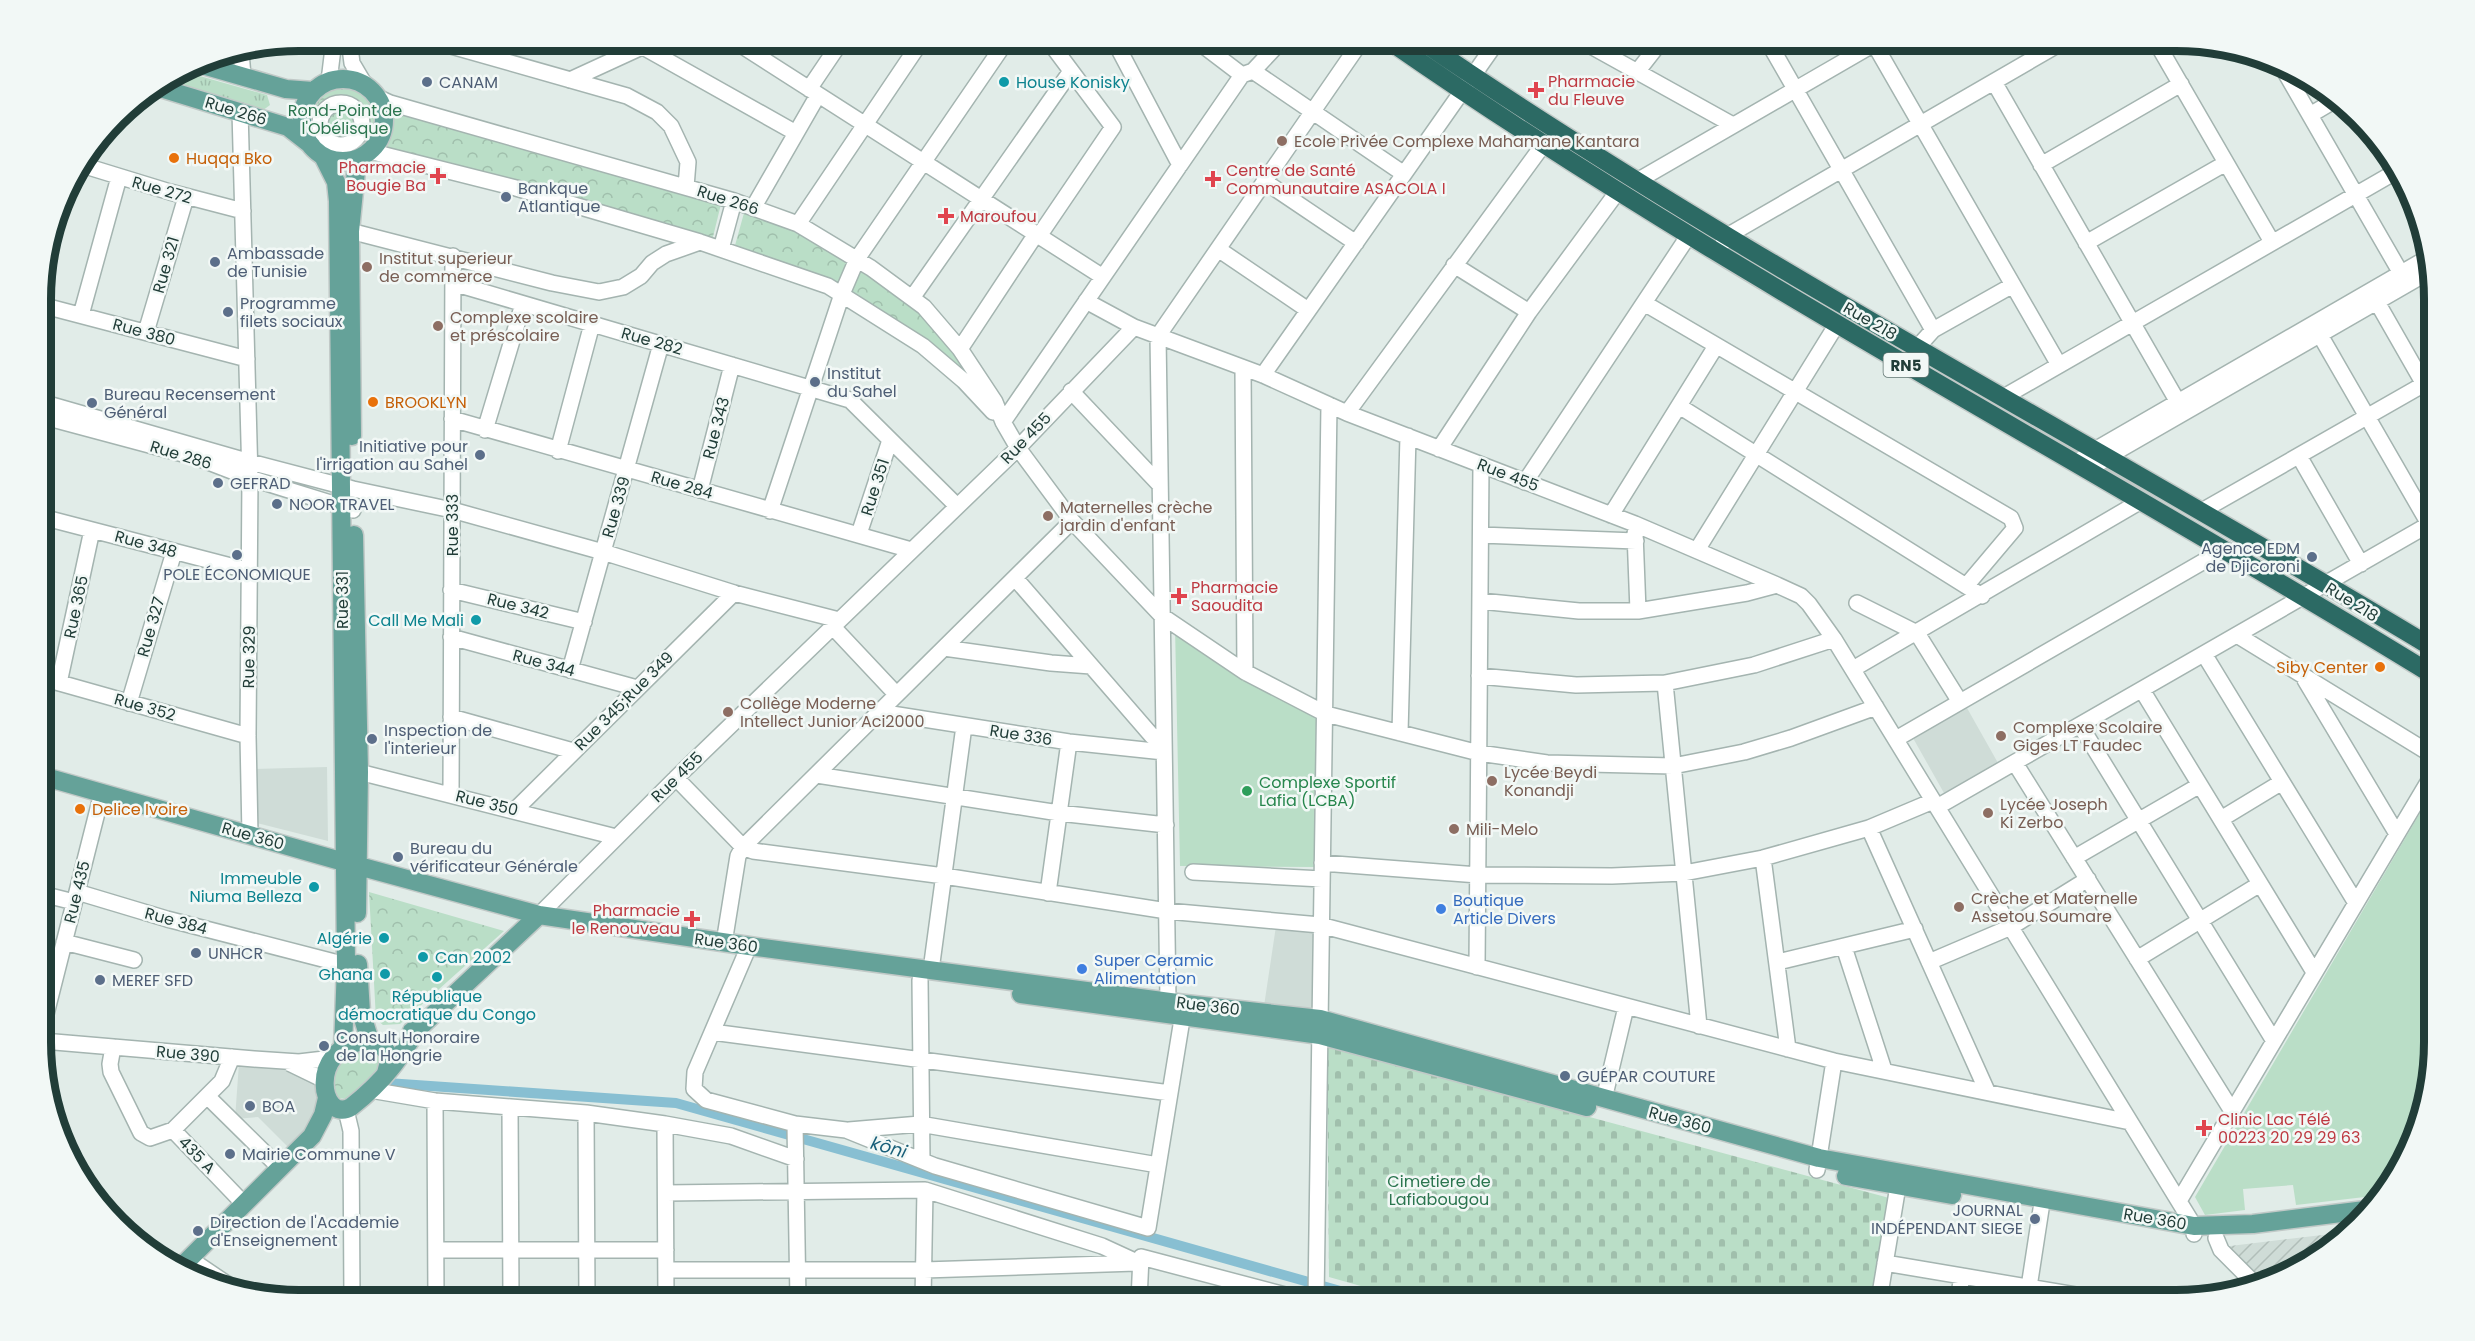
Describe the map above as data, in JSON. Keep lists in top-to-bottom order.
{
  "streets": {
    "highway": ["Rue 218", "RN5"],
    "main road": [
      "Rue 266",
      "Rue 455",
      "Rue 331",
      "Rue 360"
    ],
    "street": [
      "Rue 272",
      "Rue 321",
      "Rue 380",
      "Rue 282",
      "Rue 343",
      "Rue 286",
      "Rue 284",
      "Rue 351",
      "Rue 339",
      "Rue 333",
      "Rue 348",
      "Rue 342",
      "Rue 365",
      "Rue 327",
      "Rue 329",
      "Rue 344",
      "Rue 345;Rue 349",
      "Rue 352",
      "Rue 336",
      "Rue 350",
      "Rue 435",
      "Rue 384",
      "Rue 390",
      "435 A"
    ]
  },
  "crossings": [
    ["Rue 266", "Rue 455"],
    ["Rue 266", "Rue 331"],
    ["Rue 266", "Rue 329"],
    ["Rue 272", "Rue 321"],
    ["Rue 272", "Rue 329"],
    ["Rue 321", "Rue 380"],
    ["Rue 380", "Rue 329"],
    ["Rue 282", "Rue 343"],
    ["Rue 282", "Rue 351"],
    ["Rue 282", "Rue 339"],
    ["Rue 282", "Rue 333"],
    ["Rue 343", "Rue 284"],
    ["Rue 455", "Rue 284"],
    ["Rue 455", "Rue 331"],
    ["Rue 455", "Rue 350"],
    ["Rue 455", "Rue 360"],
    ["Rue 455", "Rue 390"],
    ["Rue 286", "Rue 331"],
    ["Rue 286", "Rue 329"],
    ["Rue 284", "Rue 351"],
    ["Rue 284", "Rue 339"],
    ["Rue 284", "Rue 333"],
    ["Rue 339", "Rue 342"],
    ["Rue 339", "Rue 344"],
    ["Rue 333", "Rue 342"],
    ["Rue 333", "Rue 344"],
    ["Rue 333", "Rue 350"],
    ["Rue 348", "Rue 365"],
    ["Rue 348", "Rue 327"],
    ["Rue 348", "Rue 329"],
    ["Rue 331", "Rue 350"],
    ["Rue 331", "Rue 360"],
    ["Rue 331", "Rue 384"],
    ["Rue 331", "Rue 390"],
    ["Rue 365", "Rue 352"],
    ["Rue 327", "Rue 352"],
    ["Rue 329", "Rue 352"],
    ["Rue 329", "Rue 360"],
    ["Rue 344", "Rue 345;Rue 349"],
    ["Rue 345;Rue 349", "Rue 350"],
    ["Rue 360", "Rue 435"],
    ["Rue 435", "Rue 384"],
    ["Rue 390", "435 A"]
  ],
  "water": ["kôni"],
  "parks": ["Rond-Point de l'Obélisque", "Cimetiere de Lafiabougou"],
  "places": {
    "other": [
      "CANAM",
      "House Konisky",
      "Ecole Privée Complexe Mahamane Kantara",
      "Huqqa Bko",
      "Bankque Atlantique",
      "Ambassade de Tunisie",
      "Institut superieur de commerce",
      "Programme filets sociaux",
      "Complexe scolaire et préscolaire",
      "Institut du Sahel",
      "BROOKLYN",
      "Bureau Recensement Général",
      "Initiative pour l'irrigation au Sahel",
      "GEFRAD",
      "NOOR TRAVEL",
      "Maternelles crèche jardin d'enfant",
      "POLE ÉCONOMIQUE",
      "Agence EDM de Djicoroni",
      "Call Me Mali",
      "Siby Center",
      "Collège Moderne Intellect Junior Aci2000",
      "Complexe Scolaire Giges LT Faudec",
      "Inspection de l'interieur",
      "Lycée Beydi Konandji",
      "Complexe Sportif Lafia (LCBA)",
      "Delice Ivoire",
      "Lycée Joseph Ki Zerbo",
      "Mili-Melo",
      "Bureau du vérificateur Générale",
      "Immeuble Niuma Belleza",
      "Crèche et Maternelle Assetou Soumare",
      "Boutique Article Divers",
      "Algérie",
      "UNHCR",
      "Can 2002",
      "Super Ceramic Alimentation",
      "Ghana",
      "République démocratique du Congo",
      "MEREF SFD",
      "Consult Honoraire de la Hongrie",
      "GUÉPAR COUTURE",
      "BOA",
      "Mairie Commune V",
      "JOURNAL INDÉPENDANT SIEGE",
      "Direction de l'Academie d'Enseignement"
    ],
    "health": [
      "Pharmacie du Fleuve",
      "Pharmacie Bougie Ba",
      "Centre de Santé Communautaire ASACOLA I",
      "Maroufou",
      "Pharmacie Saoudita",
      "Pharmacie le Renouveau",
      "Clinic Lac Télé 00223 20 29 29 63"
    ]
  }
}
